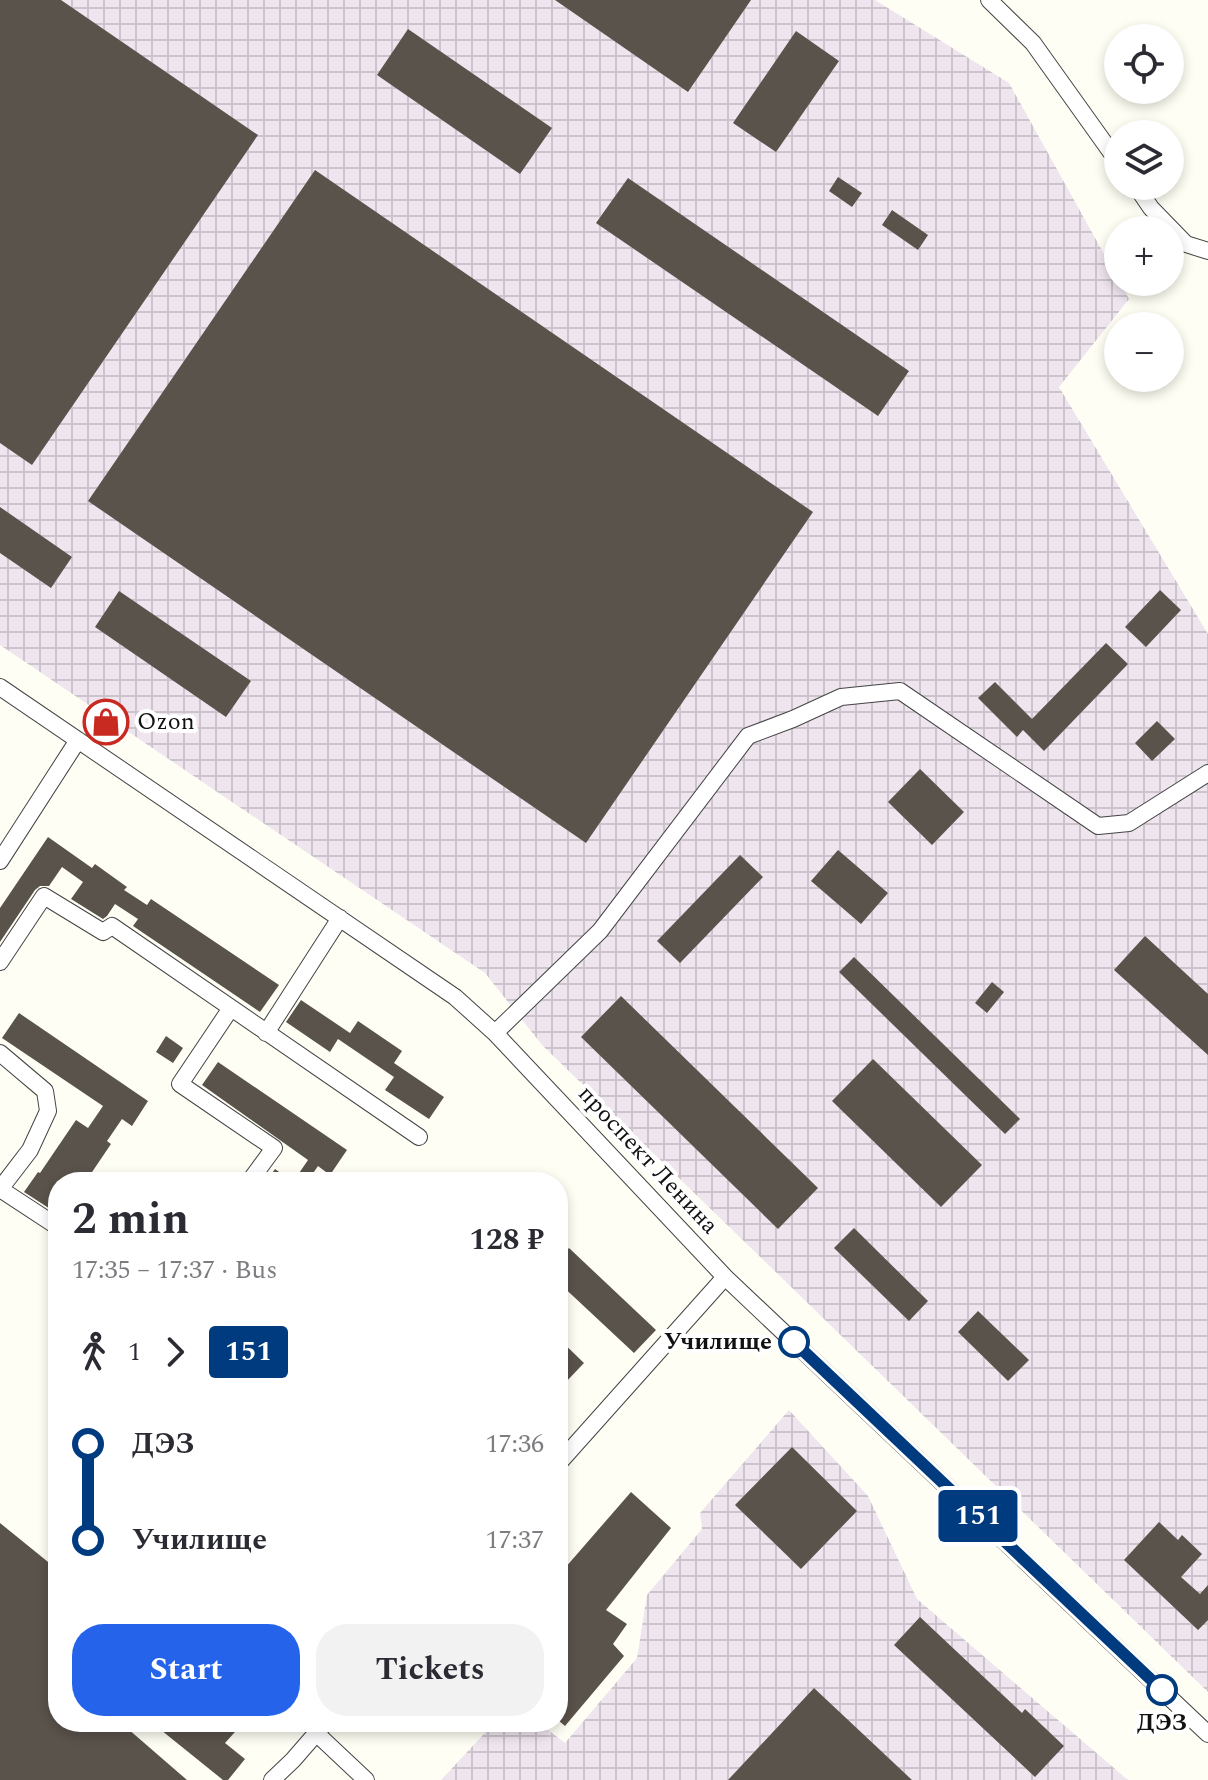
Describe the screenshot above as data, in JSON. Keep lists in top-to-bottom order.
{
  "streets": {
    "street": ["проспект Ленина"]
  },
  "places": {
    "shop": ["Ozon"],
    "other": ["Училище", "ДЭЗ"]
  },
  "lines": ["bus line 151"],
  "page": {
    "on_map": "151",
    "map_buttons": ["+", "−"],
    "heading": ["2 min", "17:35 – 17:37 · Bus", "128 ₽"],
    "legs": ["1", "151"],
    "list": [
      {
        "name": "ДЭЗ",
        "value": "17:36"
      },
      {
        "name": "Училище",
        "value": "17:37"
      }
    ],
    "buttons": ["Start", "Tickets"]
  }
}
